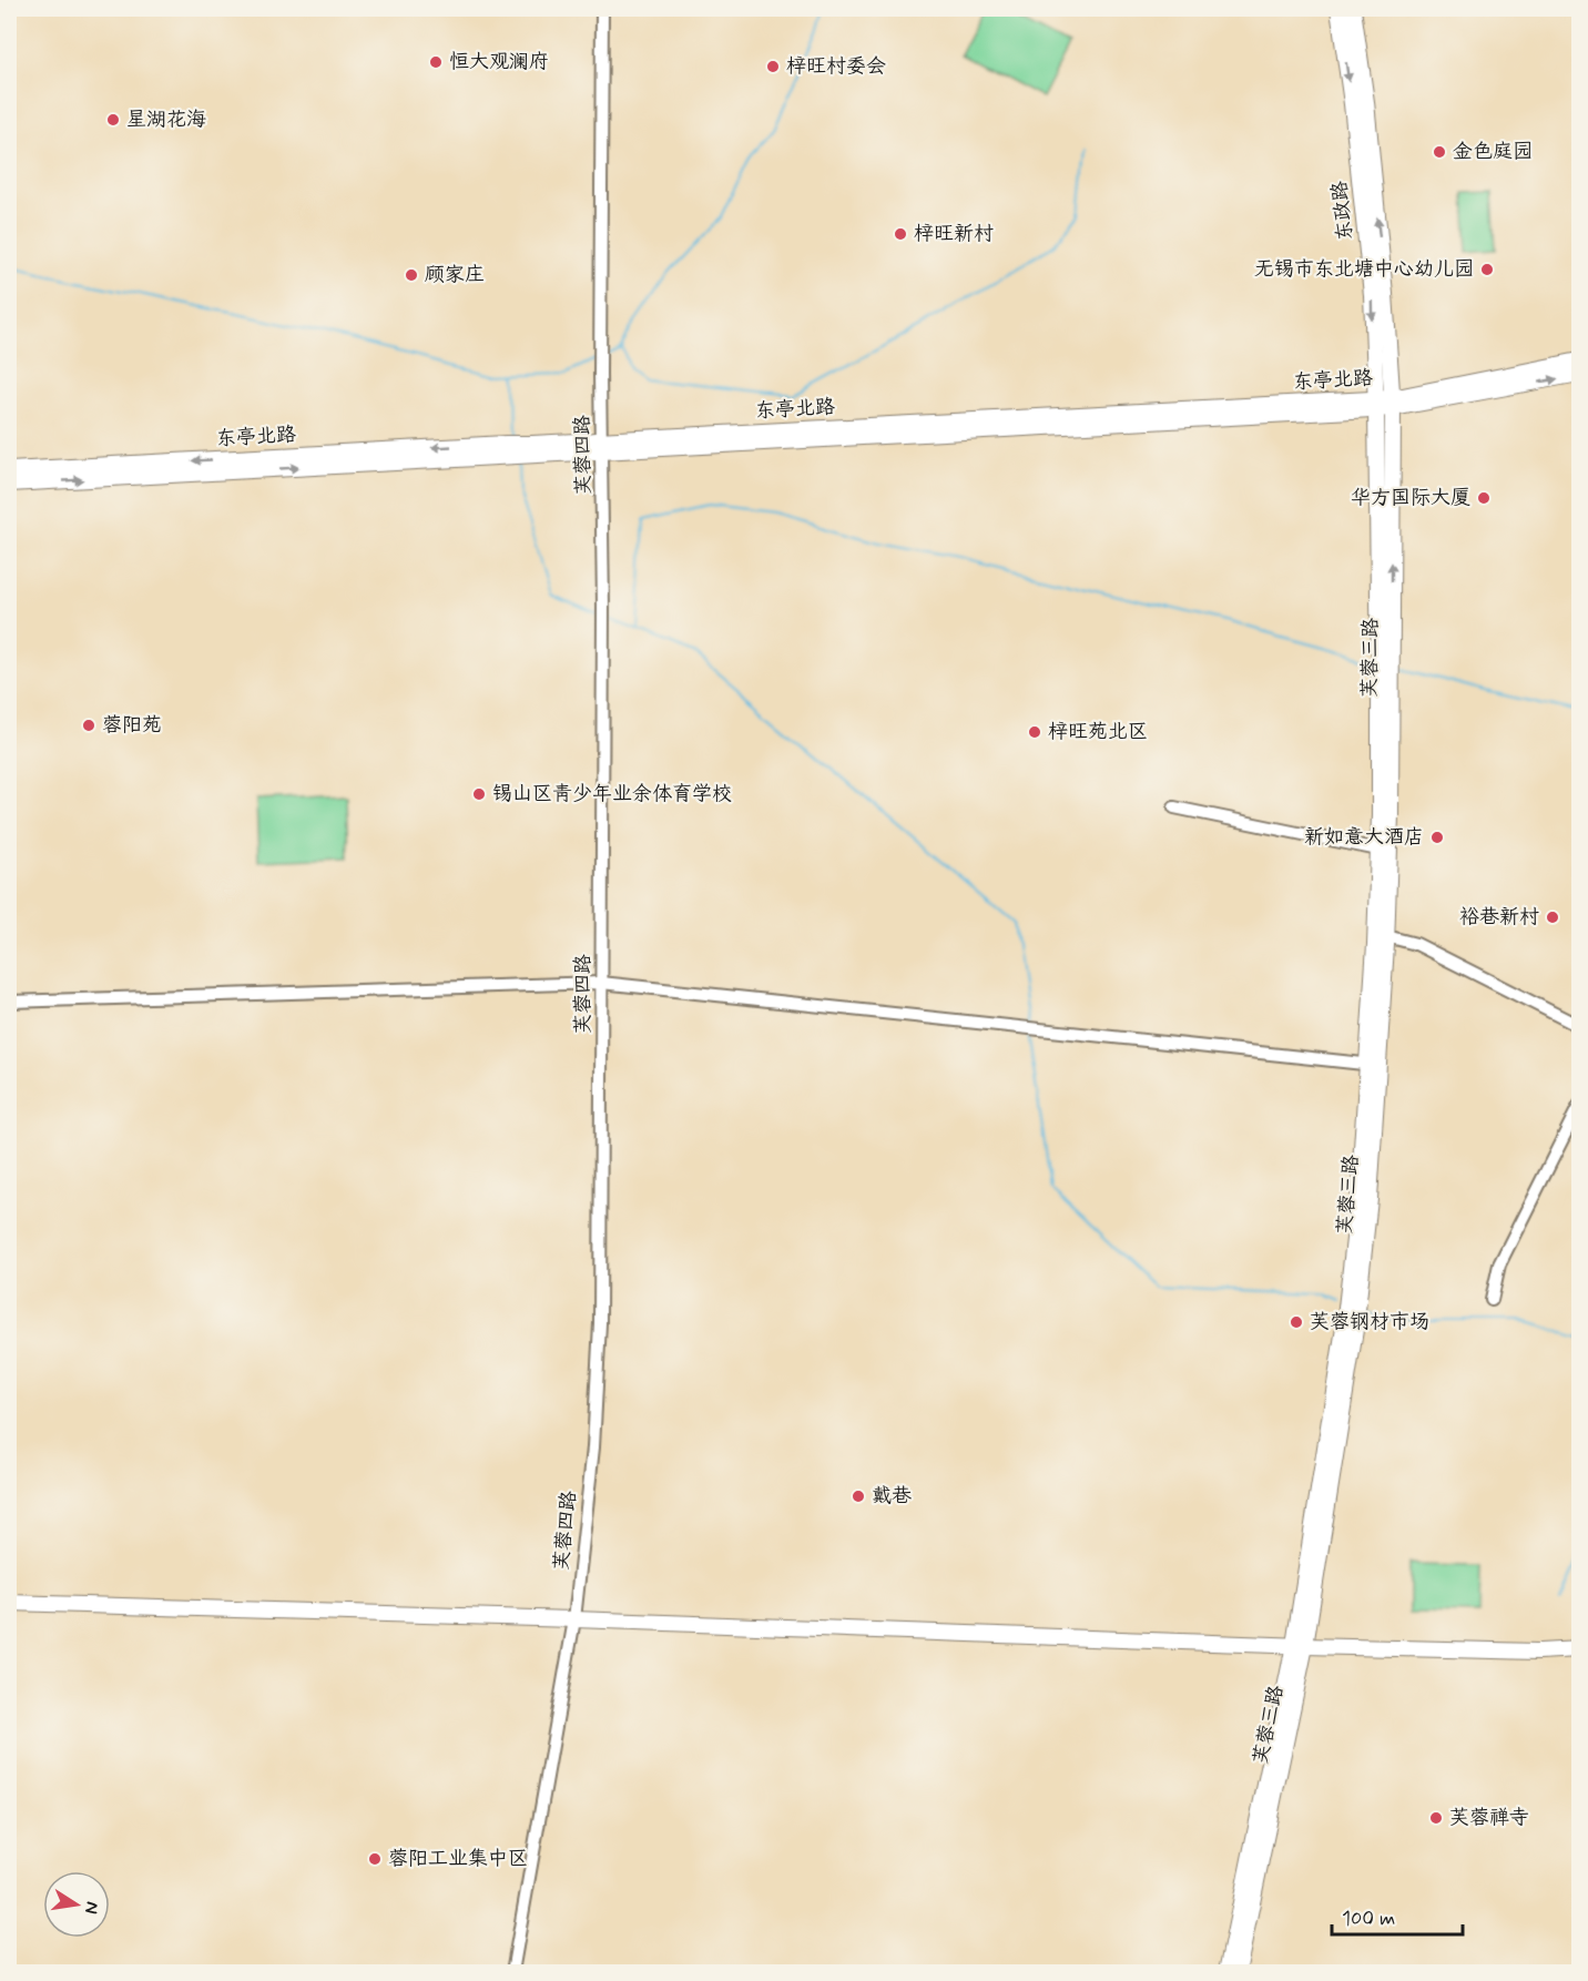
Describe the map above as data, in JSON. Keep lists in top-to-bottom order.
{
  "streets": {
    "main road": ["东政路", "东亭北路", "芙蓉三路"],
    "street": ["芙蓉四路"]
  },
  "crossings": [
    ["东政路", "东亭北路"],
    ["东政路", "芙蓉三路"],
    ["东亭北路", "芙蓉四路"],
    ["东亭北路", "芙蓉三路"]
  ],
  "places": [
    "恒大观澜府",
    "梓旺村委会",
    "星湖花海",
    "金色庭园",
    "梓旺新村",
    "无锡市东北塘中心幼儿园",
    "顾家庄",
    "华方国际大厦",
    "蓉阳苑",
    "梓旺苑北区",
    "锡山区青少年业余体育学校",
    "新如意大酒店",
    "裕巷新村",
    "芙蓉钢材市场",
    "戴巷",
    "芙蓉禅寺",
    "蓉阳工业集中区"
  ],
  "scale_bar": "100 m",
  "north": "right"
}
